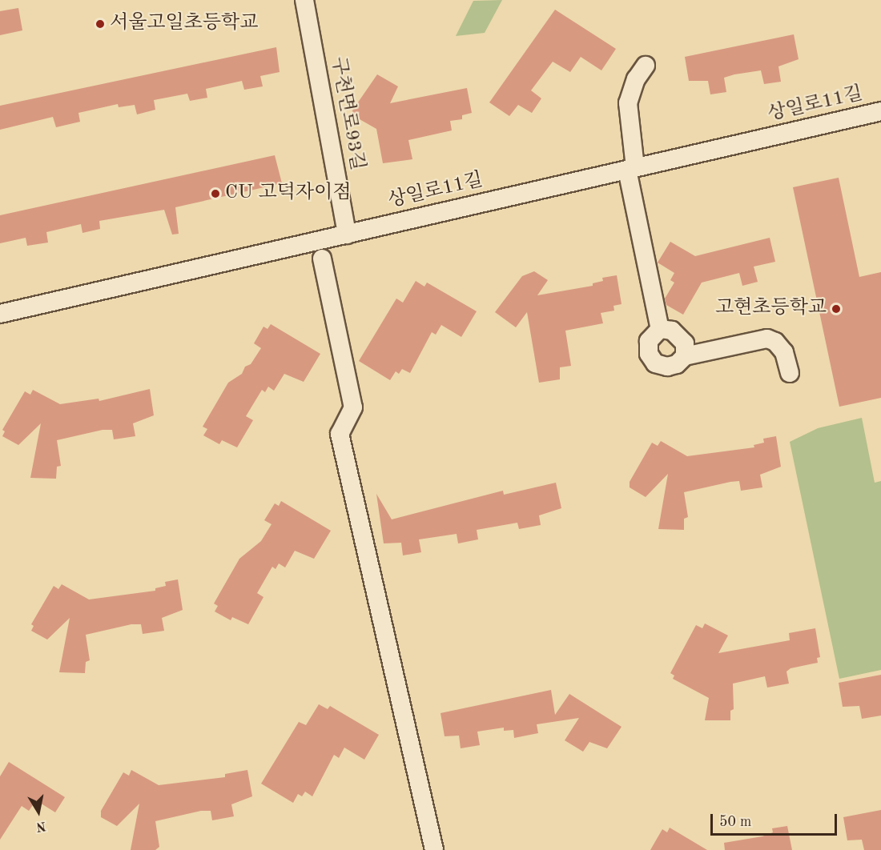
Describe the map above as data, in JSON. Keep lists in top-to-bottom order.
{
  "streets": {
    "street": ["상일로11길", "구천면로93길"]
  },
  "crossings": [
    ["상일로11길", "구천면로93길"]
  ],
  "places": ["서울고일초등학교", "CU 고덕자이점", "고현초등학교"],
  "scale_bar": "50 m",
  "north": "bottom"
}
